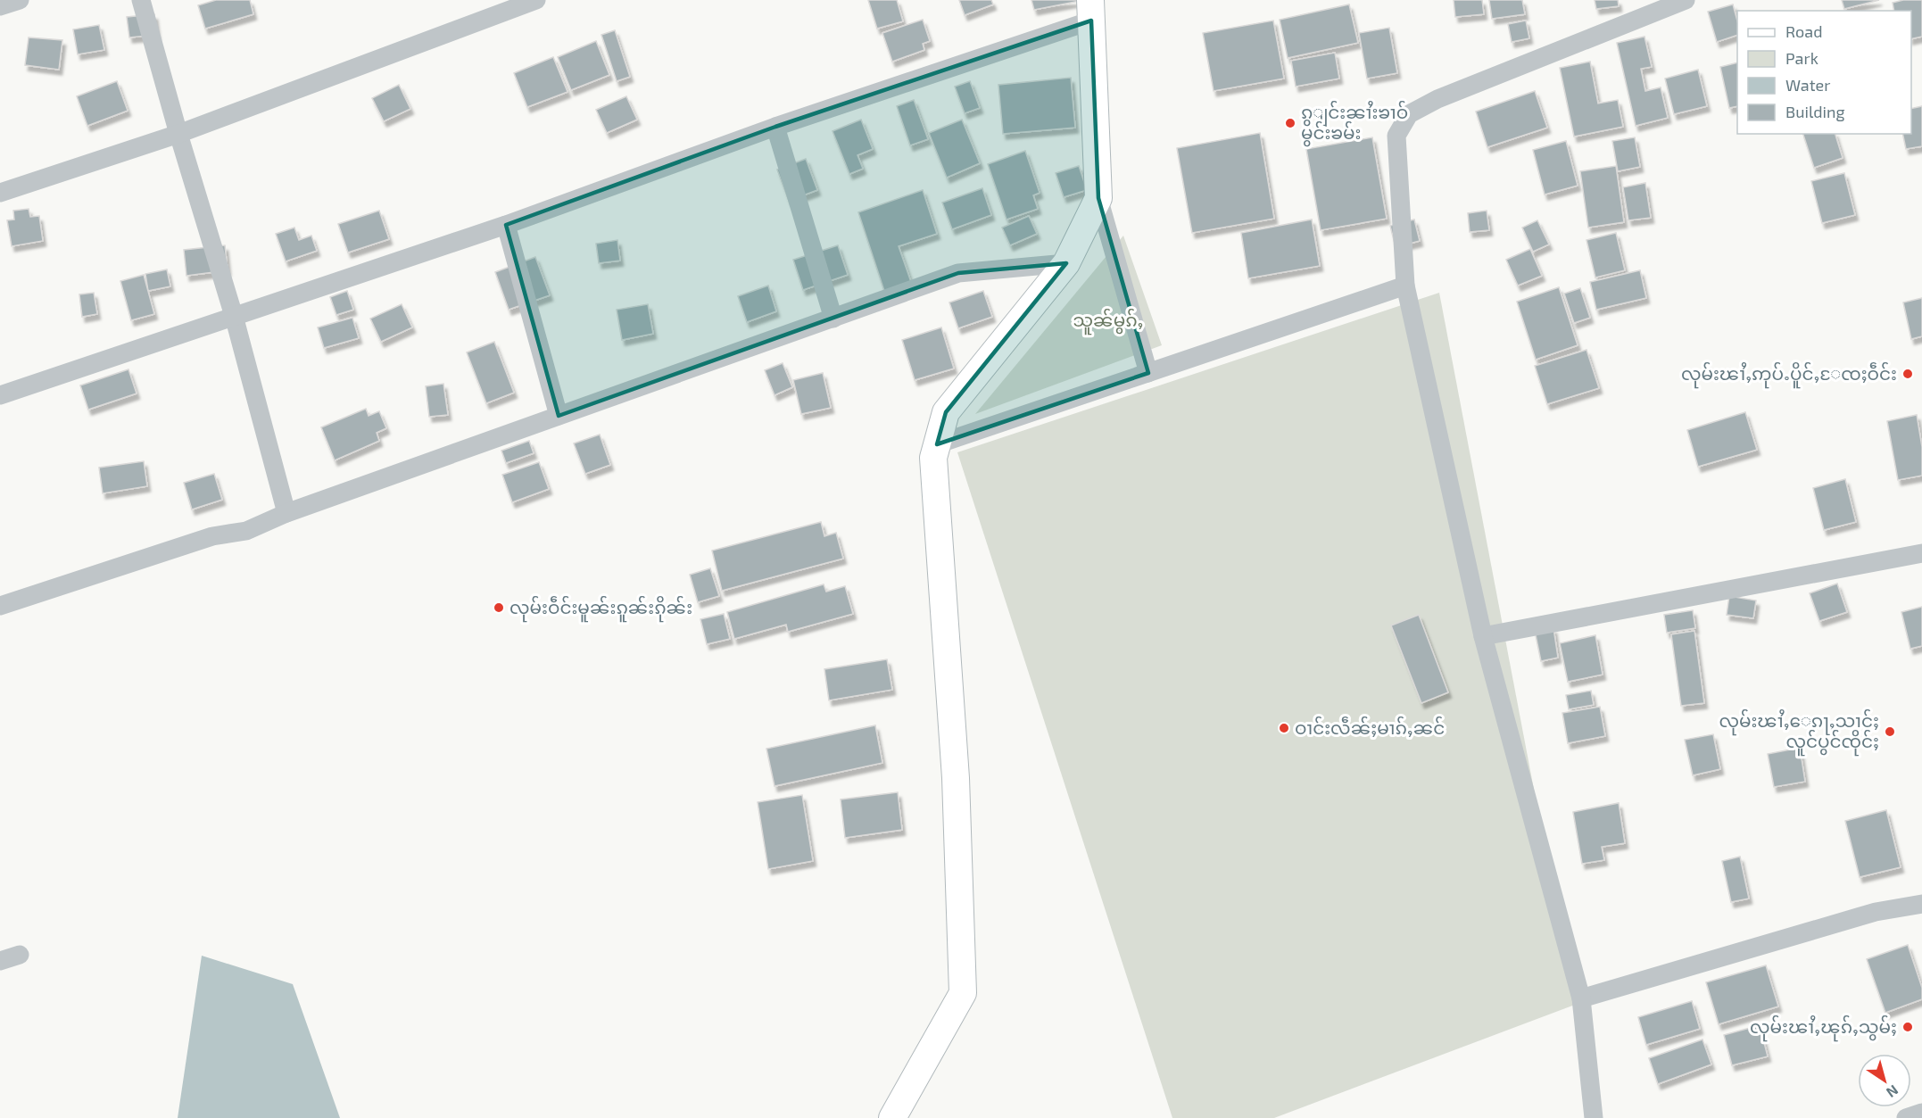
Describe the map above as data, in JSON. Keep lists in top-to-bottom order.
{
  "parks": ["သူၼ်မွၵ်ႇ"],
  "places": [
    "ၵွျင်းၼၢႆးၶၢဝ် မွင်းၶမ်း",
    "လုမ်းၽၢႆႇဢုပ်ႉပိူင်ႇႄၸႈဝဵင်း",
    "လုမ်းဝဵင်းမူၼ်းၵူၼ်းၵိုၼ်း",
    "ဝၢင်းလဵၼ်ႈမၢၵ်ႇၼင်",
    "လုမ်းၽၢႆႇေၵႃႇသၢင်ႈ လူင်ပွင်ၸိုင်ႈ",
    "လုမ်းၽၢႆႇၽုၵ်ႇသွမ်ႈ"
  ],
  "legend": [
    "Road",
    "Park",
    "Water",
    "Building"
  ],
  "north": "bottom right"
}
